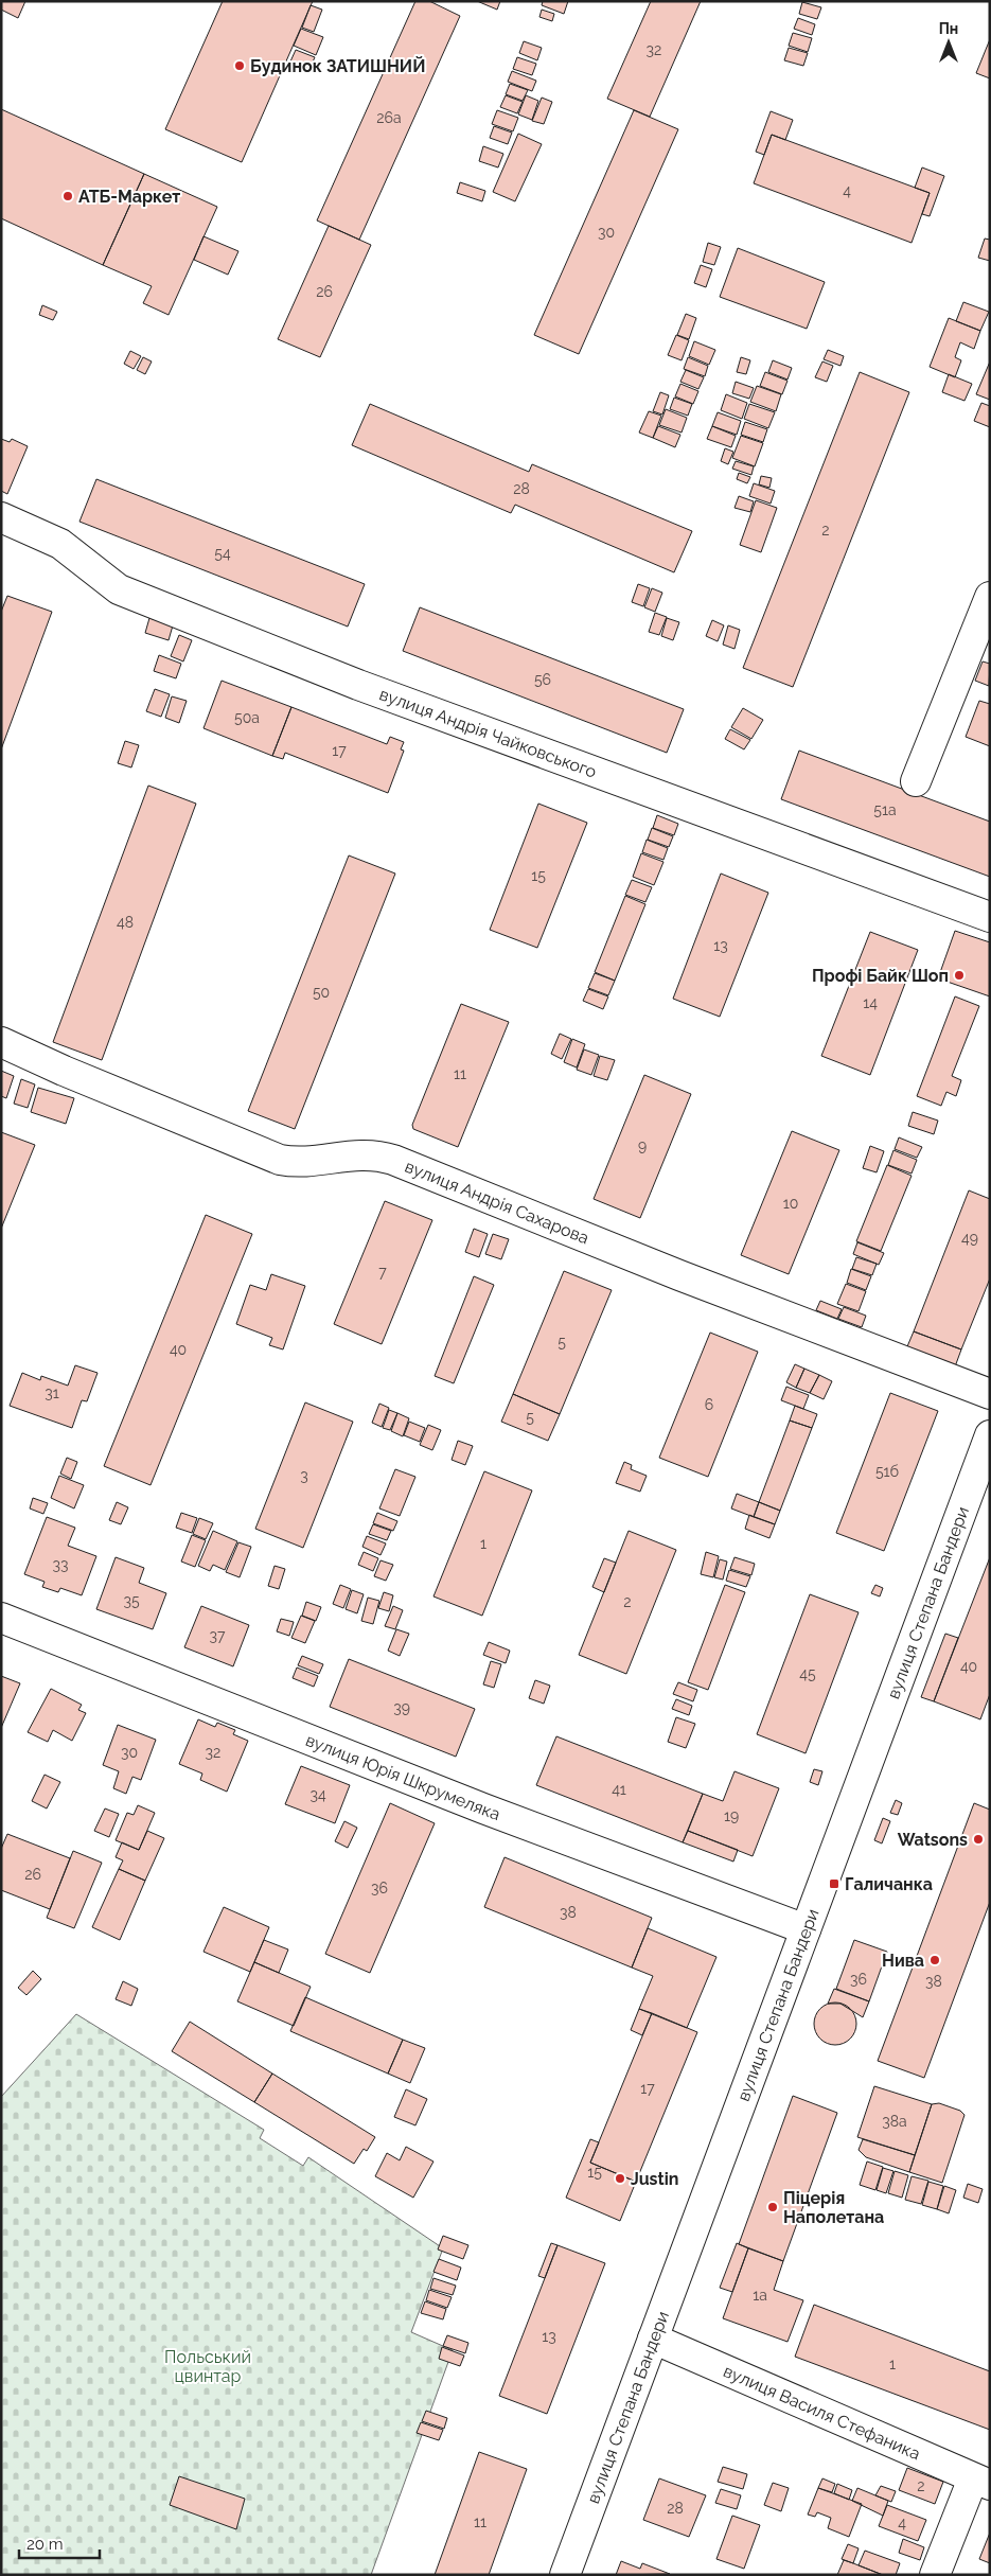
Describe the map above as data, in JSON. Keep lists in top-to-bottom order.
{
  "streets": {
    "street": [
      "вулиця Андрія Чайковського",
      "вулиця Андрія Сахарова",
      "вулиця Степана Бандери",
      "вулиця Юрія Шкрумеляка",
      "вулиця Василя Стефаника"
    ]
  },
  "crossings": [
    ["вулиця Степана Бандери", "вулиця Юрія Шкрумеляка"],
    ["вулиця Степана Бандери", "вулиця Василя Стефаника"]
  ],
  "parks": ["Польський цвинтар"],
  "places": {
    "other": [
      "Будинок ЗАТИШНИЙ",
      "АТБ-Маркет",
      "Профі Байк Шоп",
      "Watsons",
      "Нива",
      "Justin",
      "Піцерія Наполетана"
    ],
    "transit": ["Галичанка"]
  },
  "house_numbers": [
    "32",
    "26а",
    "4",
    "30",
    "26",
    "28",
    "2",
    "54",
    "56",
    "50а",
    "17",
    "51а",
    "15",
    "48",
    "13",
    "50",
    "14",
    "11",
    "9",
    "10",
    "49",
    "7",
    "5",
    "40",
    "31",
    "6",
    "5",
    "51б",
    "3",
    "1",
    "33",
    "35",
    "2",
    "37",
    "40",
    "45",
    "39",
    "30",
    "32",
    "41",
    "34",
    "19",
    "26",
    "36",
    "38",
    "36",
    "38",
    "17",
    "38а",
    "15",
    "1а",
    "13",
    "1",
    "2",
    "28",
    "11",
    "4"
  ],
  "scale_bar": "20 m",
  "north": "top"
}
